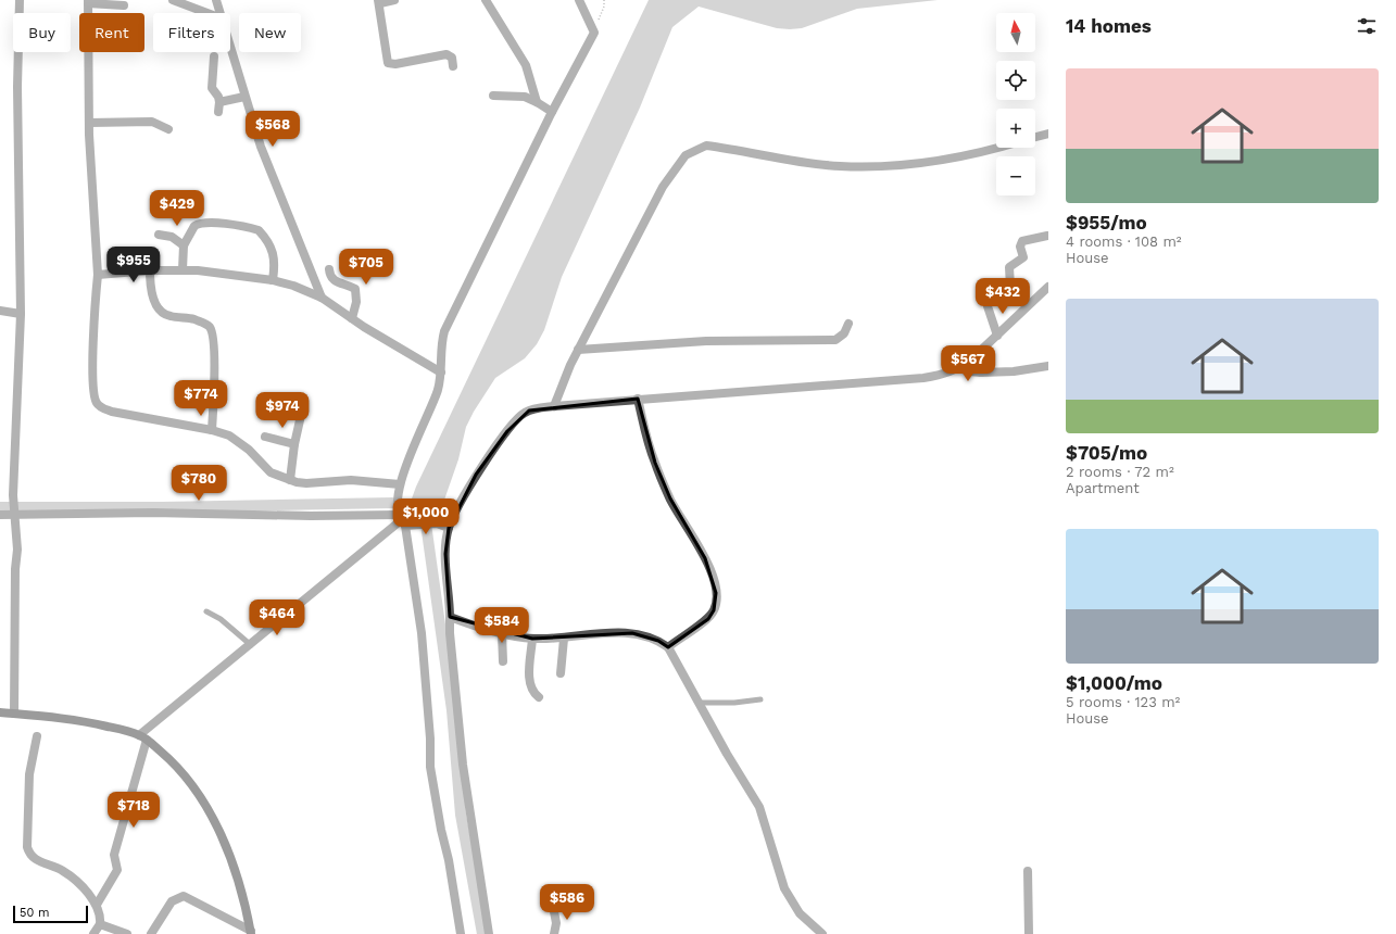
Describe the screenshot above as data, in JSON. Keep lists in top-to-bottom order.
{
  "scale_bar": "50 m",
  "north": "top",
  "page": {
    "heading": "14 homes",
    "map_buttons": ["+", "−"],
    "chip": [
      "Buy",
      "Rent",
      "Filters",
      "New"
    ],
    "list": [
      {
        "name": "$955/mo",
        "note": "4 rooms · 108 m² · House"
      },
      {
        "name": "$705/mo",
        "note": "2 rooms · 72 m² · Apartment"
      },
      {
        "name": "$1,000/mo",
        "note": "5 rooms · 123 m² · House"
      }
    ],
    "price": [
      "$568",
      "$429",
      "$955",
      "$705",
      "$432",
      "$567",
      "$774",
      "$974",
      "$780",
      "$1,000",
      "$464",
      "$584",
      "$718",
      "$586"
    ],
    "scale": "50 m"
  }
}
